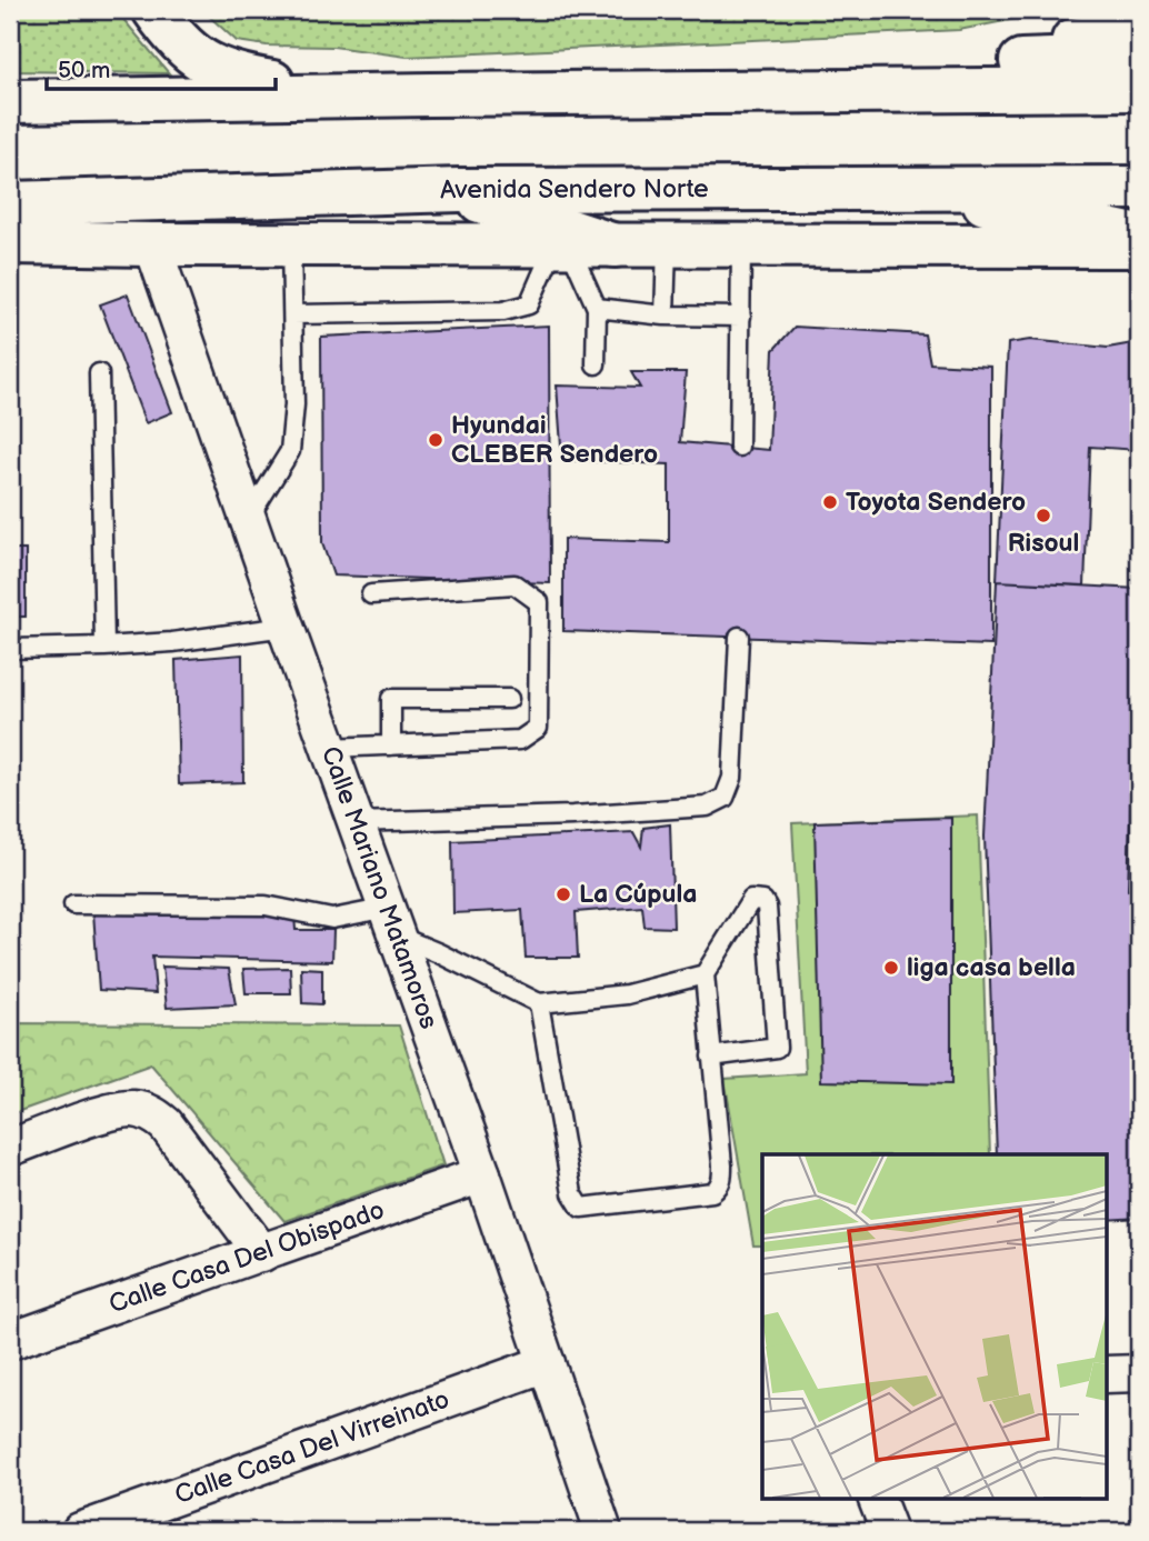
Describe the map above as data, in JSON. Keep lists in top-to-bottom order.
{
  "streets": {
    "main road": ["Avenida Sendero Norte"],
    "street": ["Calle Mariano Matamoros", "Calle Casa Del Obispado", "Calle Casa Del Virreinato"]
  },
  "crossings": [
    ["Calle Mariano Matamoros", "Calle Casa Del Obispado"],
    ["Calle Mariano Matamoros", "Calle Casa Del Virreinato"]
  ],
  "places": [
    "Hyundai CLEBER Sendero",
    "Toyota Sendero",
    "Risoul",
    "La Cúpula",
    "liga casa bella"
  ],
  "scale_bar": "50 m"
}
